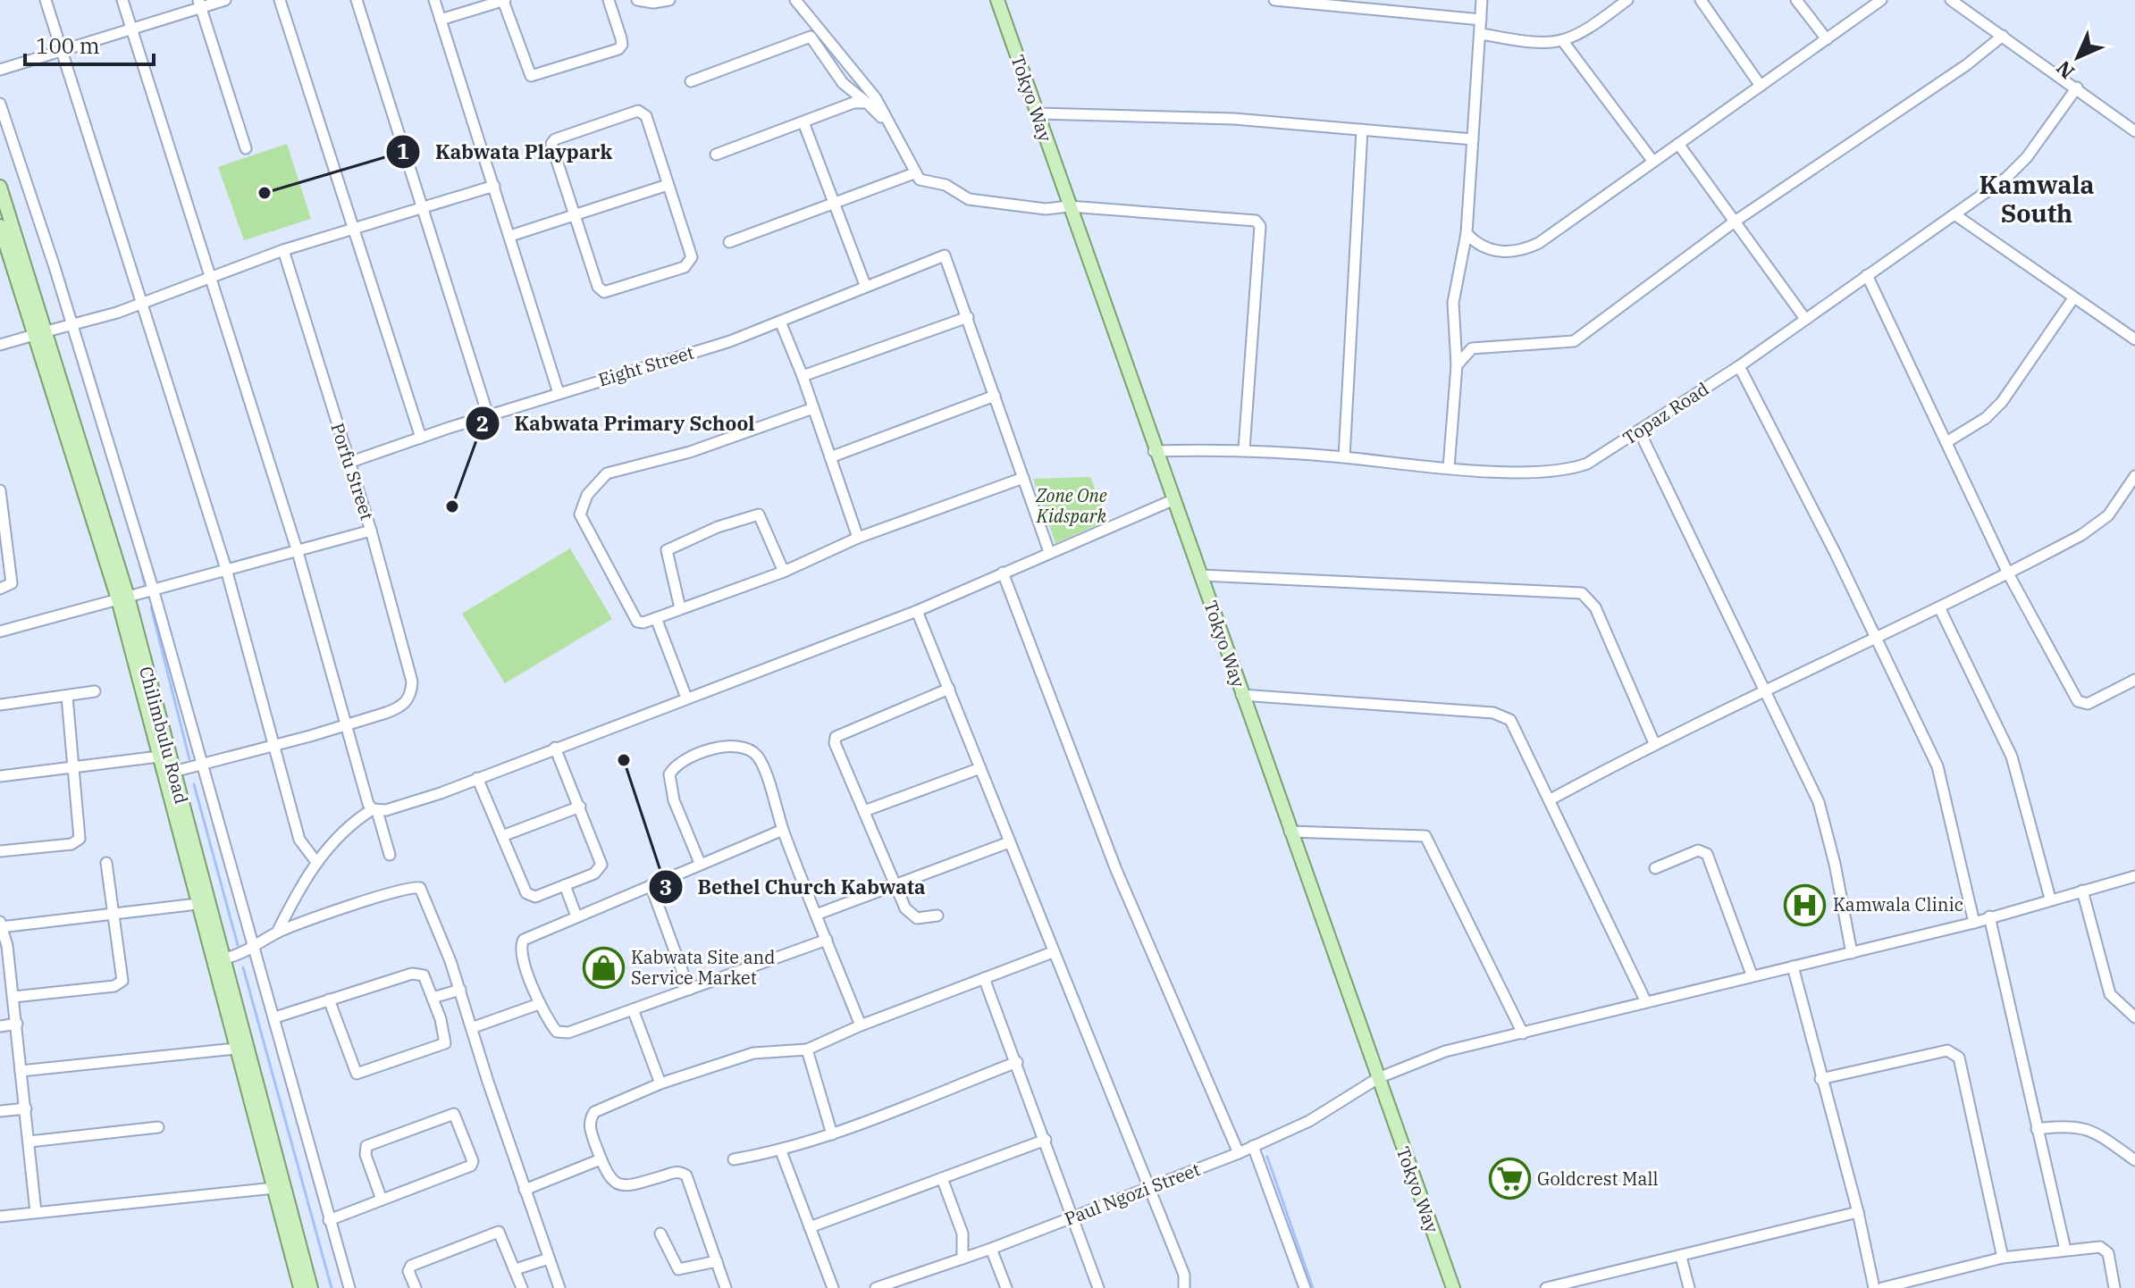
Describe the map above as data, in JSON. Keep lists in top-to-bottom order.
{
  "streets": {
    "main road": ["Tokyo Way", "Chilimbulu Road"],
    "street": [
      "Eight Street",
      "Topaz Road",
      "Porfu Street",
      "Paul Ngozi Street"
    ]
  },
  "crossings": [
    ["Tokyo Way", "Topaz Road"],
    ["Tokyo Way", "Paul Ngozi Street"],
    ["Eight Street", "Porfu Street"]
  ],
  "districts": ["Kamwala South"],
  "parks": ["Zone One Kidspark"],
  "places": {
    "other": ["Kabwata Playpark", "Kabwata Primary School", "Bethel Church Kabwata"],
    "hospital": ["Kamwala Clinic"],
    "shop": ["Kabwata Site and Service Market"],
    "supermarket": ["Goldcrest Mall"]
  },
  "scale_bar": "100 m",
  "north": "bottom left"
}
